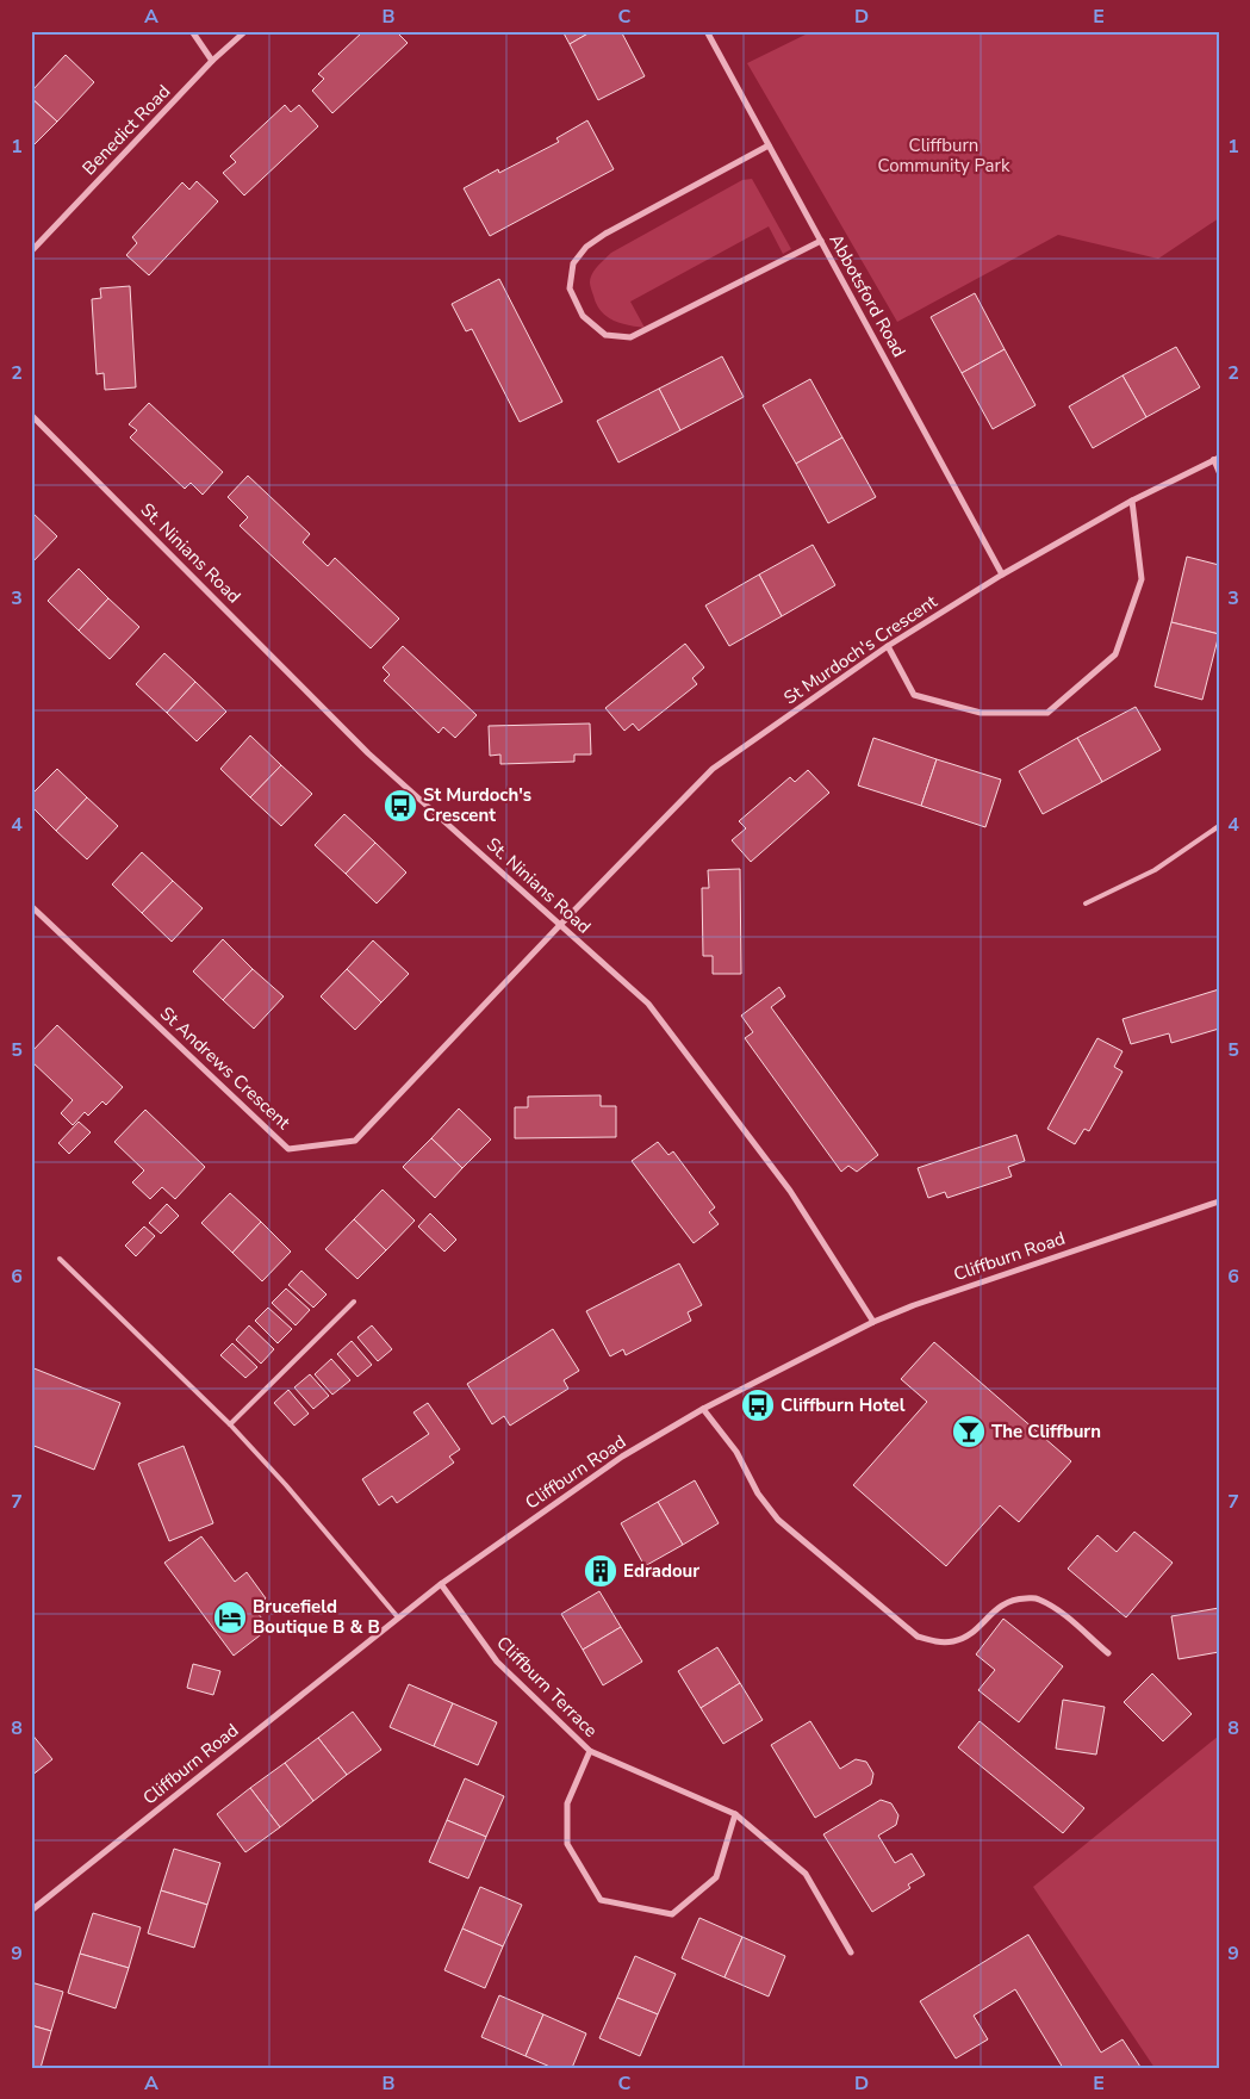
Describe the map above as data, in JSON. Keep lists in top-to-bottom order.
{
  "streets": {
    "street": [
      "Benedict Road",
      "Abbotsford Road",
      "St. Ninians Road",
      "St Murdoch's Crescent",
      "St Andrews Crescent",
      "Cliffburn Road",
      "Cliffburn Terrace"
    ]
  },
  "crossings": [
    ["Abbotsford Road", "St Murdoch's Crescent"],
    ["St. Ninians Road", "St Murdoch's Crescent"],
    ["St. Ninians Road", "St Andrews Crescent"],
    ["St. Ninians Road", "Cliffburn Road"],
    ["St Murdoch's Crescent", "St Andrews Crescent"],
    ["Cliffburn Road", "Cliffburn Terrace"]
  ],
  "parks": ["Cliffburn Community Park"],
  "places": {
    "bus stop": ["St Murdoch's Crescent", "Cliffburn Hotel"],
    "bar": ["The Cliffburn"],
    "building": ["Edradour"],
    "hotel": ["Brucefield Boutique B & B"]
  },
  "grid": {
    "columns": [
      "A",
      "B",
      "C",
      "D",
      "E"
    ],
    "rows": [
      "1",
      "2",
      "3",
      "4",
      "5",
      "6",
      "7",
      "8",
      "9"
    ]
  }
}
